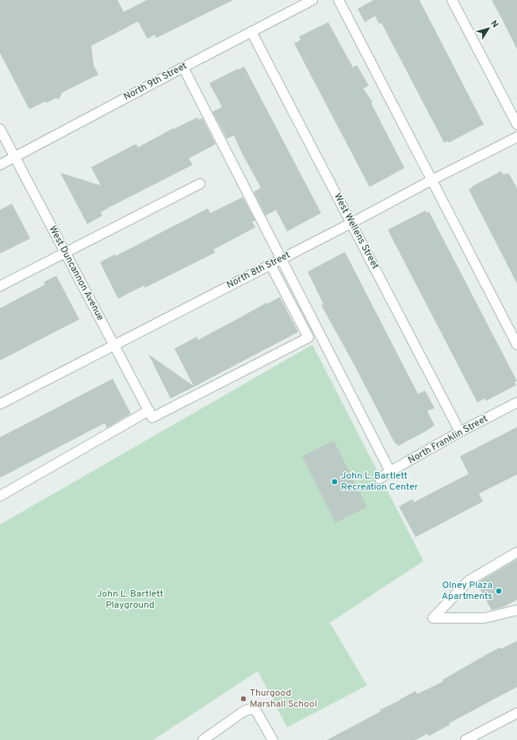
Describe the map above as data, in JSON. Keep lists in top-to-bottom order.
{
  "streets": {
    "street": [
      "North 9th Street",
      "West Wellens Street",
      "North 8th Street",
      "West Duncannon Avenue",
      "North Franklin Street"
    ]
  },
  "crossings": [
    ["North 9th Street", "West Wellens Street"],
    ["North 9th Street", "West Duncannon Avenue"],
    ["West Wellens Street", "North 8th Street"],
    ["West Wellens Street", "North Franklin Street"],
    ["North 8th Street", "West Duncannon Avenue"]
  ],
  "parks": ["John L. Bartlett Playground"],
  "places": ["John L. Bartlett Recreation Center", "Olney Plaza Apartments", "Thurgood Marshall School"],
  "north": "top right"
}
